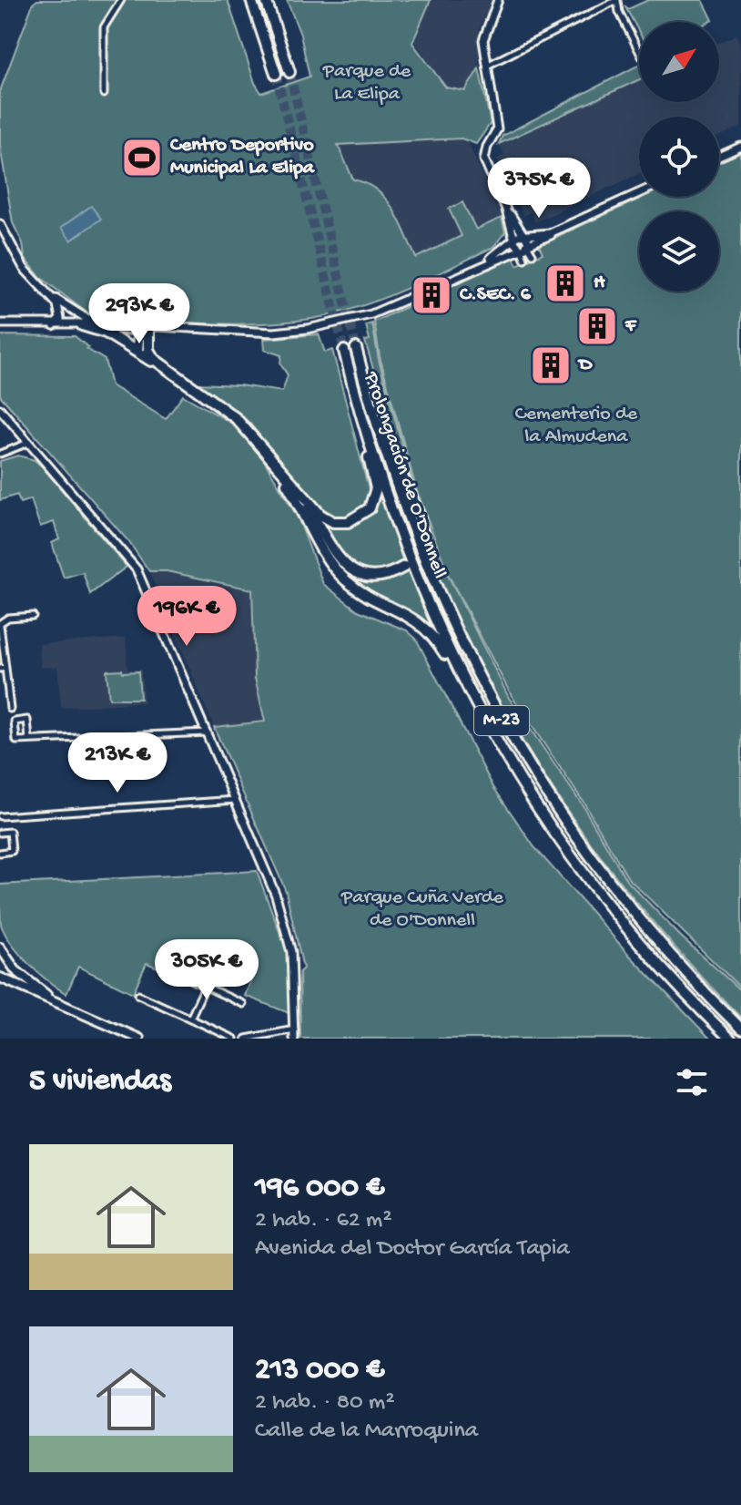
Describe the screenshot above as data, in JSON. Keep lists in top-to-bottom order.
{
  "streets": {
    "highway": ["Prolongación de O'Donnell", "M-23"]
  },
  "parks": ["Parque de La Elipa", "Cementerio de la Almudena", "Parque Cuña Verde de O'Donnell"],
  "places": {
    "sports": ["Centro Deportivo Municipal La Elipa"],
    "building": [
      "H",
      "C.SEC. 6",
      "F",
      "D"
    ]
  },
  "north": "top right",
  "page": {
    "price": [
      "375K €",
      "293K €",
      "196K €",
      "213K €",
      "305K €"
    ],
    "heading": "5 viviendas",
    "list": [
      {
        "name": "196 000 €",
        "note": "2 hab. · 62 m² · Avenida del Doctor García Tapia"
      },
      {
        "name": "213 000 €",
        "note": "2 hab. · 80 m² · Calle de la Marroquina"
      }
    ]
  }
}
